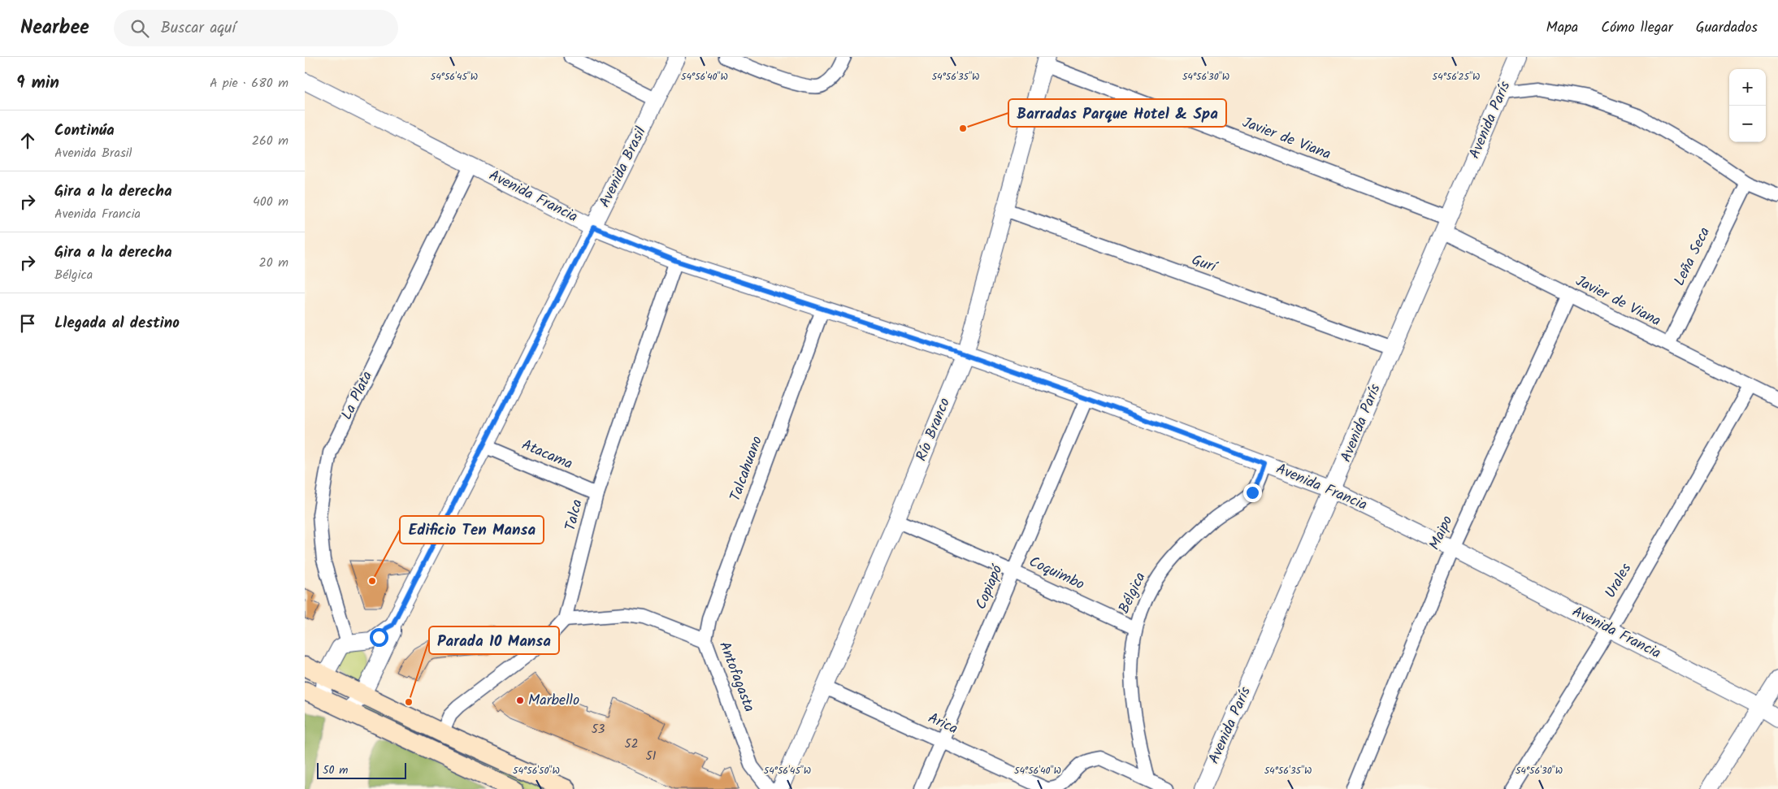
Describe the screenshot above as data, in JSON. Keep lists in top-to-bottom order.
{
  "streets": {
    "street": [
      "Avenida París",
      "Javier de Viana",
      "Avenida Brasil",
      "Avenida Francia",
      "Leña Seca",
      "Gurí",
      "La Plata",
      "Río Branco",
      "Atacama",
      "Talcahuano",
      "Talca",
      "Maipo",
      "Coquimbo",
      "Urales",
      "Copiapó",
      "Bélgica",
      "Antofagasta",
      "Arica"
    ]
  },
  "crossings": [
    ["Avenida París", "Javier de Viana"],
    ["Avenida París", "Avenida Francia"],
    ["Avenida París", "Gurí"],
    ["Javier de Viana", "Leña Seca"],
    ["Javier de Viana", "Río Branco"],
    ["Javier de Viana", "Maipo"],
    ["Javier de Viana", "Urales"],
    ["Avenida Brasil", "Avenida Francia"],
    ["Avenida Brasil", "Atacama"],
    ["Avenida Francia", "La Plata"],
    ["Avenida Francia", "Río Branco"],
    ["Avenida Francia", "Talcahuano"],
    ["Avenida Francia", "Talca"],
    ["Avenida Francia", "Maipo"],
    ["Avenida Francia", "Urales"],
    ["Avenida Francia", "Copiapó"],
    ["Avenida Francia", "Bélgica"],
    ["Gurí", "Río Branco"],
    ["Río Branco", "Coquimbo"],
    ["Río Branco", "Arica"],
    ["Atacama", "Talca"],
    ["Talcahuano", "Antofagasta"],
    ["Talca", "Antofagasta"],
    ["Coquimbo", "Copiapó"],
    ["Coquimbo", "Bélgica"],
    ["Copiapó", "Arica"],
    ["Bélgica", "Arica"]
  ],
  "places": [
    "Barradas Parque Hotel & Spa",
    "Edificio Ten Mansa",
    "Marbello",
    "Parada 10 Mansa"
  ],
  "house_numbers": ["53", "52", "51"],
  "scale_bar": "50 m",
  "page": {
    "header": "Nearbee",
    "search": "Buscar aquí",
    "nav": ["Mapa", "Cómo llegar", "Guardados"],
    "heading": ["9 min", "A pie · 680 m"],
    "map_buttons": ["+", "−"],
    "list": [
      ["Continúa", "Avenida Brasil", "260 m"],
      ["Gira a la derecha", "Avenida Francia", "400 m"],
      ["Gira a la derecha", "Bélgica", "20 m"],
      "Llegada al destino"
    ],
    "scale": "50 m"
  },
  "coordinates": [
    "54°56'45\"W",
    "54°56'40\"W",
    "54°56'35\"W",
    "54°56'30\"W",
    "54°56'25\"W",
    "54°56'50\"W"
  ]
}
